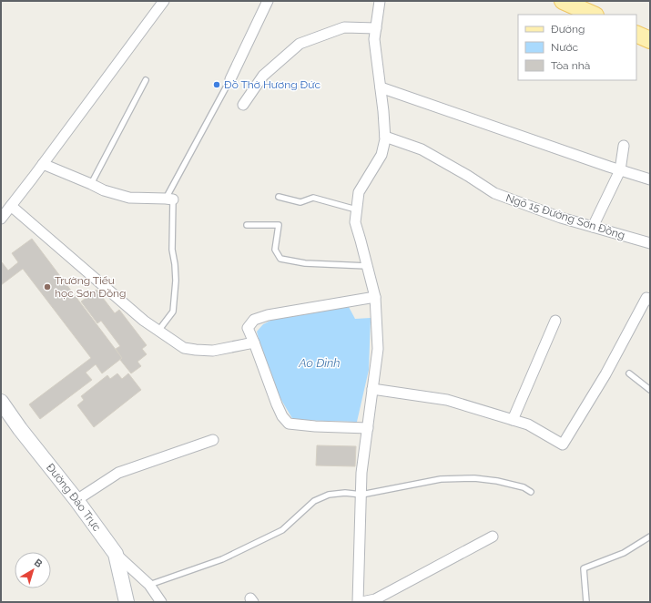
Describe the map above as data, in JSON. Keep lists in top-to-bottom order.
{
  "streets": {
    "street": ["Ngõ 15 Đường Sơn Đồng", "Đường Đào Trực"]
  },
  "water": ["Ao Đình"],
  "places": ["Đồ Thờ Hương Đức", "Trường Tiểu học Sơn Đồng"],
  "legend": ["Đường", "Nước", "Tòa nhà"],
  "north": "top right"
}
